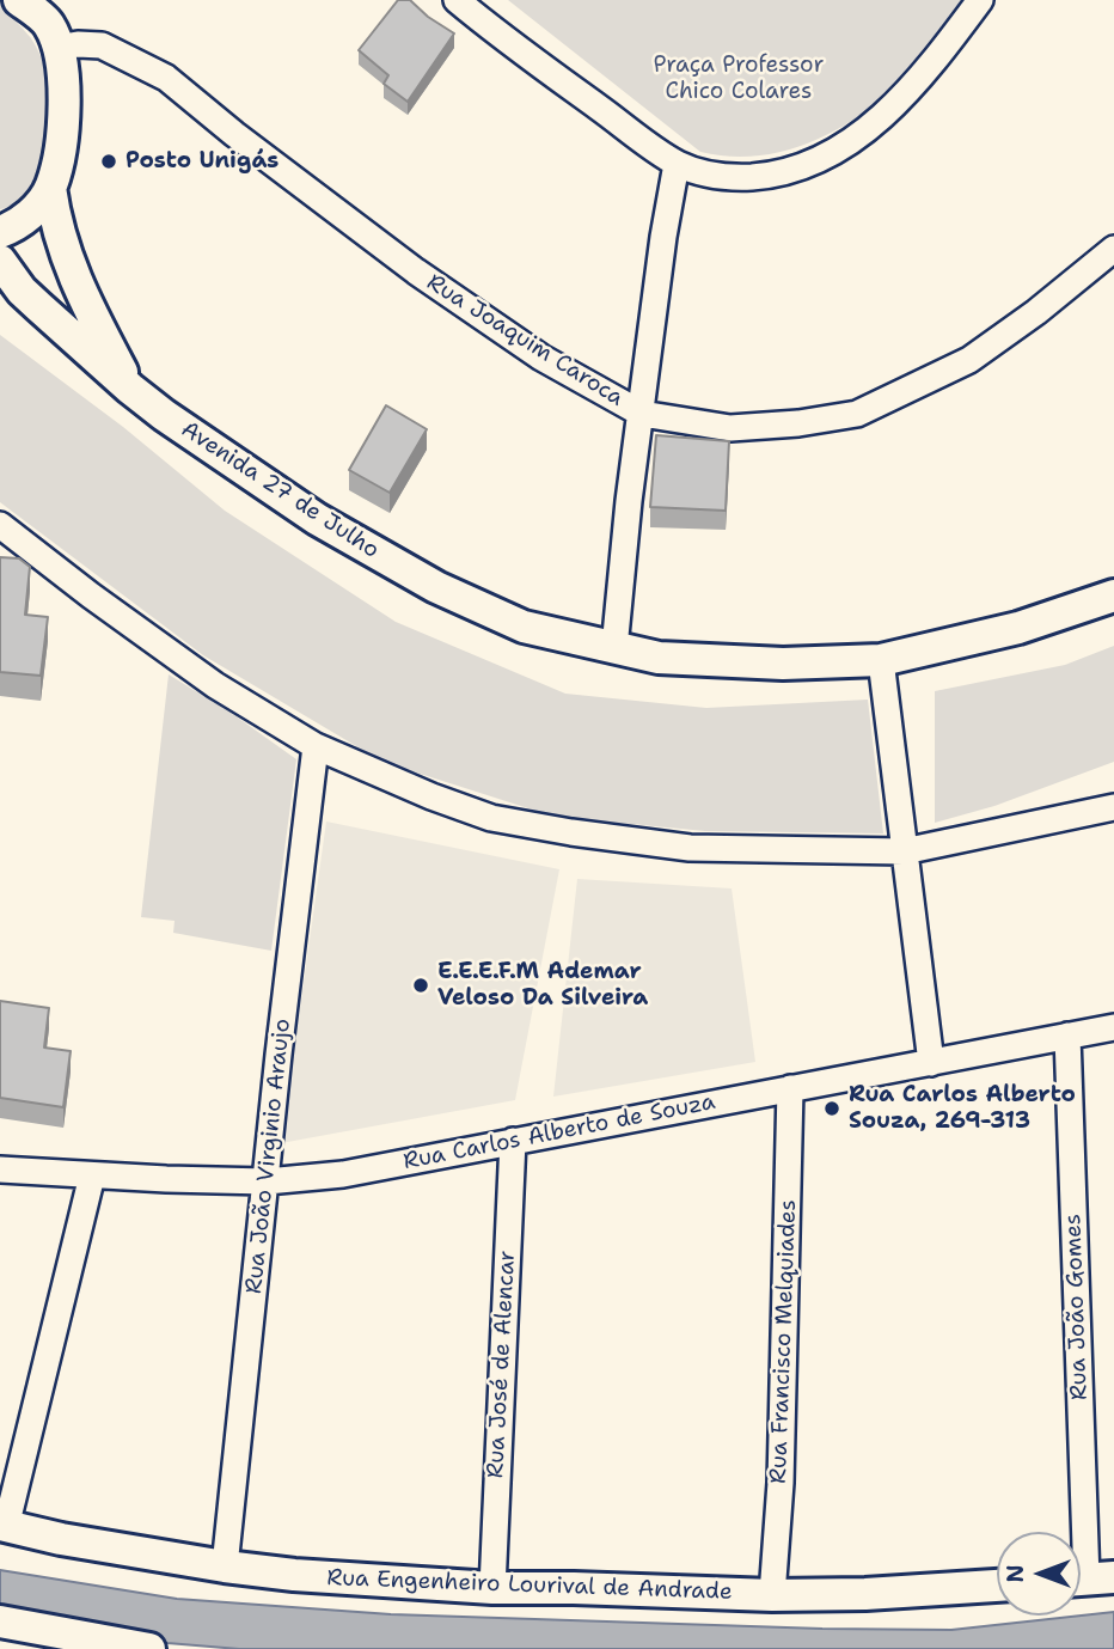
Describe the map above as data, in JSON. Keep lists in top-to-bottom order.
{
  "streets": {
    "main road": ["Avenida 27 de Julho", "Rua Engenheiro Lourival de Andrade"],
    "street": [
      "Rua Joaquim Caroca",
      "Rua Carlos Alberto de Souza",
      "Rua João Virginio Araujo",
      "Rua João Gomes",
      "Rua Francisco Melquiades",
      "Rua José de Alencar"
    ]
  },
  "crossings": [
    ["Rua Carlos Alberto de Souza", "Rua João Virginio Araujo"],
    ["Rua Carlos Alberto de Souza", "Rua João Gomes"],
    ["Rua Carlos Alberto de Souza", "Rua Francisco Melquiades"],
    ["Rua Carlos Alberto de Souza", "Rua José de Alencar"],
    ["Rua João Virginio Araujo", "Rua Engenheiro Lourival de Andrade"],
    ["Rua Francisco Melquiades", "Rua Engenheiro Lourival de Andrade"],
    ["Rua José de Alencar", "Rua Engenheiro Lourival de Andrade"]
  ],
  "parks": ["Praça Professor Chico Colares"],
  "places": ["Posto Unigás", "E.E.E.F.M Ademar Veloso Da Silveira", "Rua Carlos Alberto Souza, 269-313"],
  "north": "left"
}
